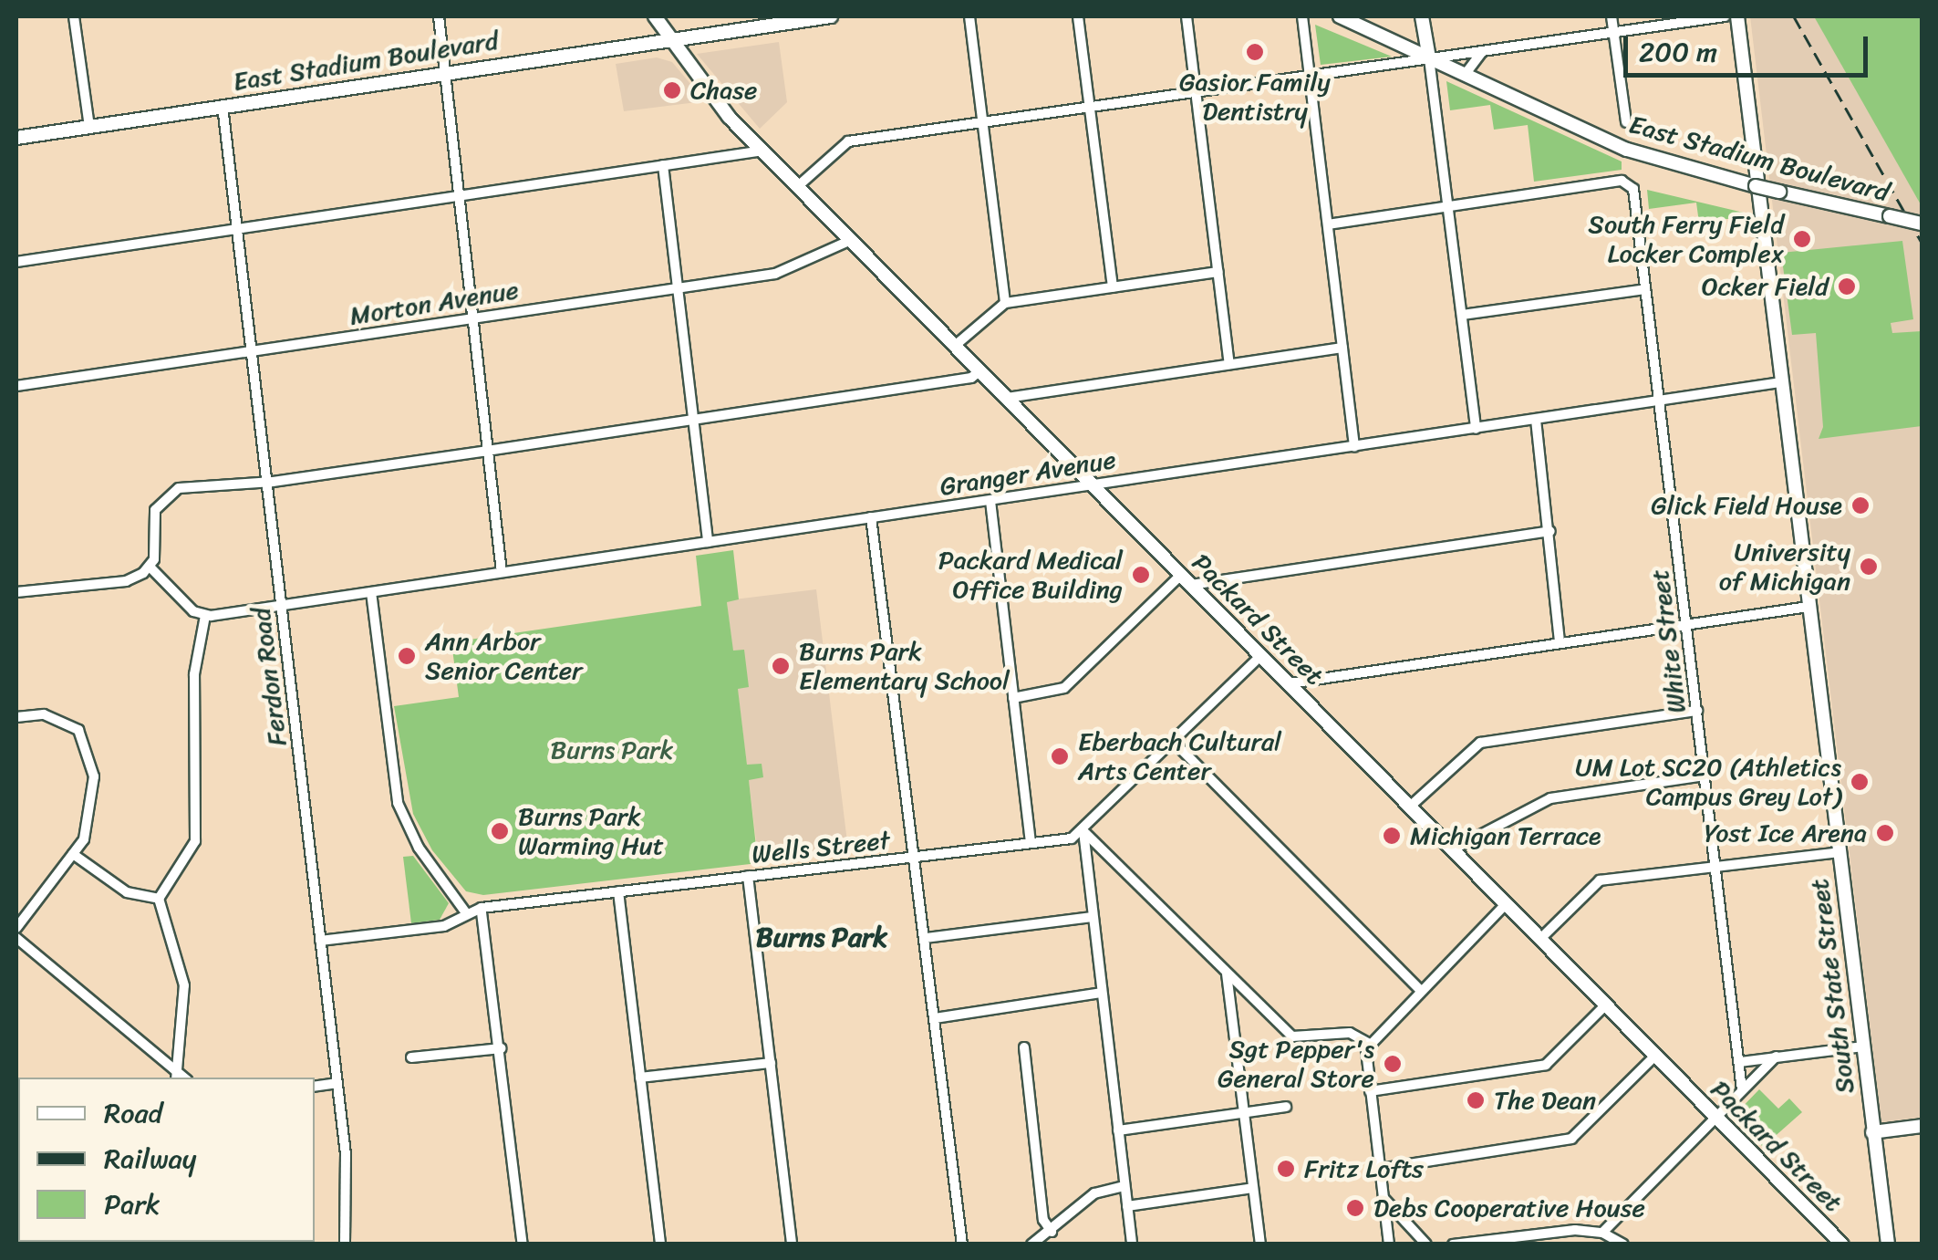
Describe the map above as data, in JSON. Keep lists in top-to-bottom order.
{
  "streets": {
    "main road": ["East Stadium Boulevard", "Packard Street", "South State Street"],
    "street": [
      "Morton Avenue",
      "Granger Avenue",
      "White Street",
      "Ferdon Road",
      "Wells Street"
    ]
  },
  "crossings": [
    ["East Stadium Boulevard", "Packard Street"],
    ["East Stadium Boulevard", "Ferdon Road"],
    ["Morton Avenue", "Packard Street"],
    ["Morton Avenue", "Ferdon Road"],
    ["Granger Avenue", "Packard Street"],
    ["Granger Avenue", "White Street"],
    ["Granger Avenue", "Ferdon Road"],
    ["Granger Avenue", "South State Street"],
    ["Ferdon Road", "Wells Street"]
  ],
  "districts": ["Burns Park"],
  "parks": ["Burns Park"],
  "places": [
    "Gasior Family Dentistry",
    "Chase",
    "South Ferry Field Locker Complex",
    "Ocker Field",
    "Glick Field House",
    "University of Michigan",
    "Packard Medical Office Building",
    "Ann Arbor Senior Center",
    "Burns Park Elementary School",
    "Eberbach Cultural Arts Center",
    "UM Lot SC20 (Athletics Campus Grey Lot)",
    "Burns Park Warming Hut",
    "Yost Ice Arena",
    "Michigan Terrace",
    "Sgt Pepper's General Store",
    "The Dean",
    "Fritz Lofts",
    "Debs Cooperative House"
  ],
  "legend": ["Road", "Railway", "Park"],
  "scale_bar": "200 m"
}
